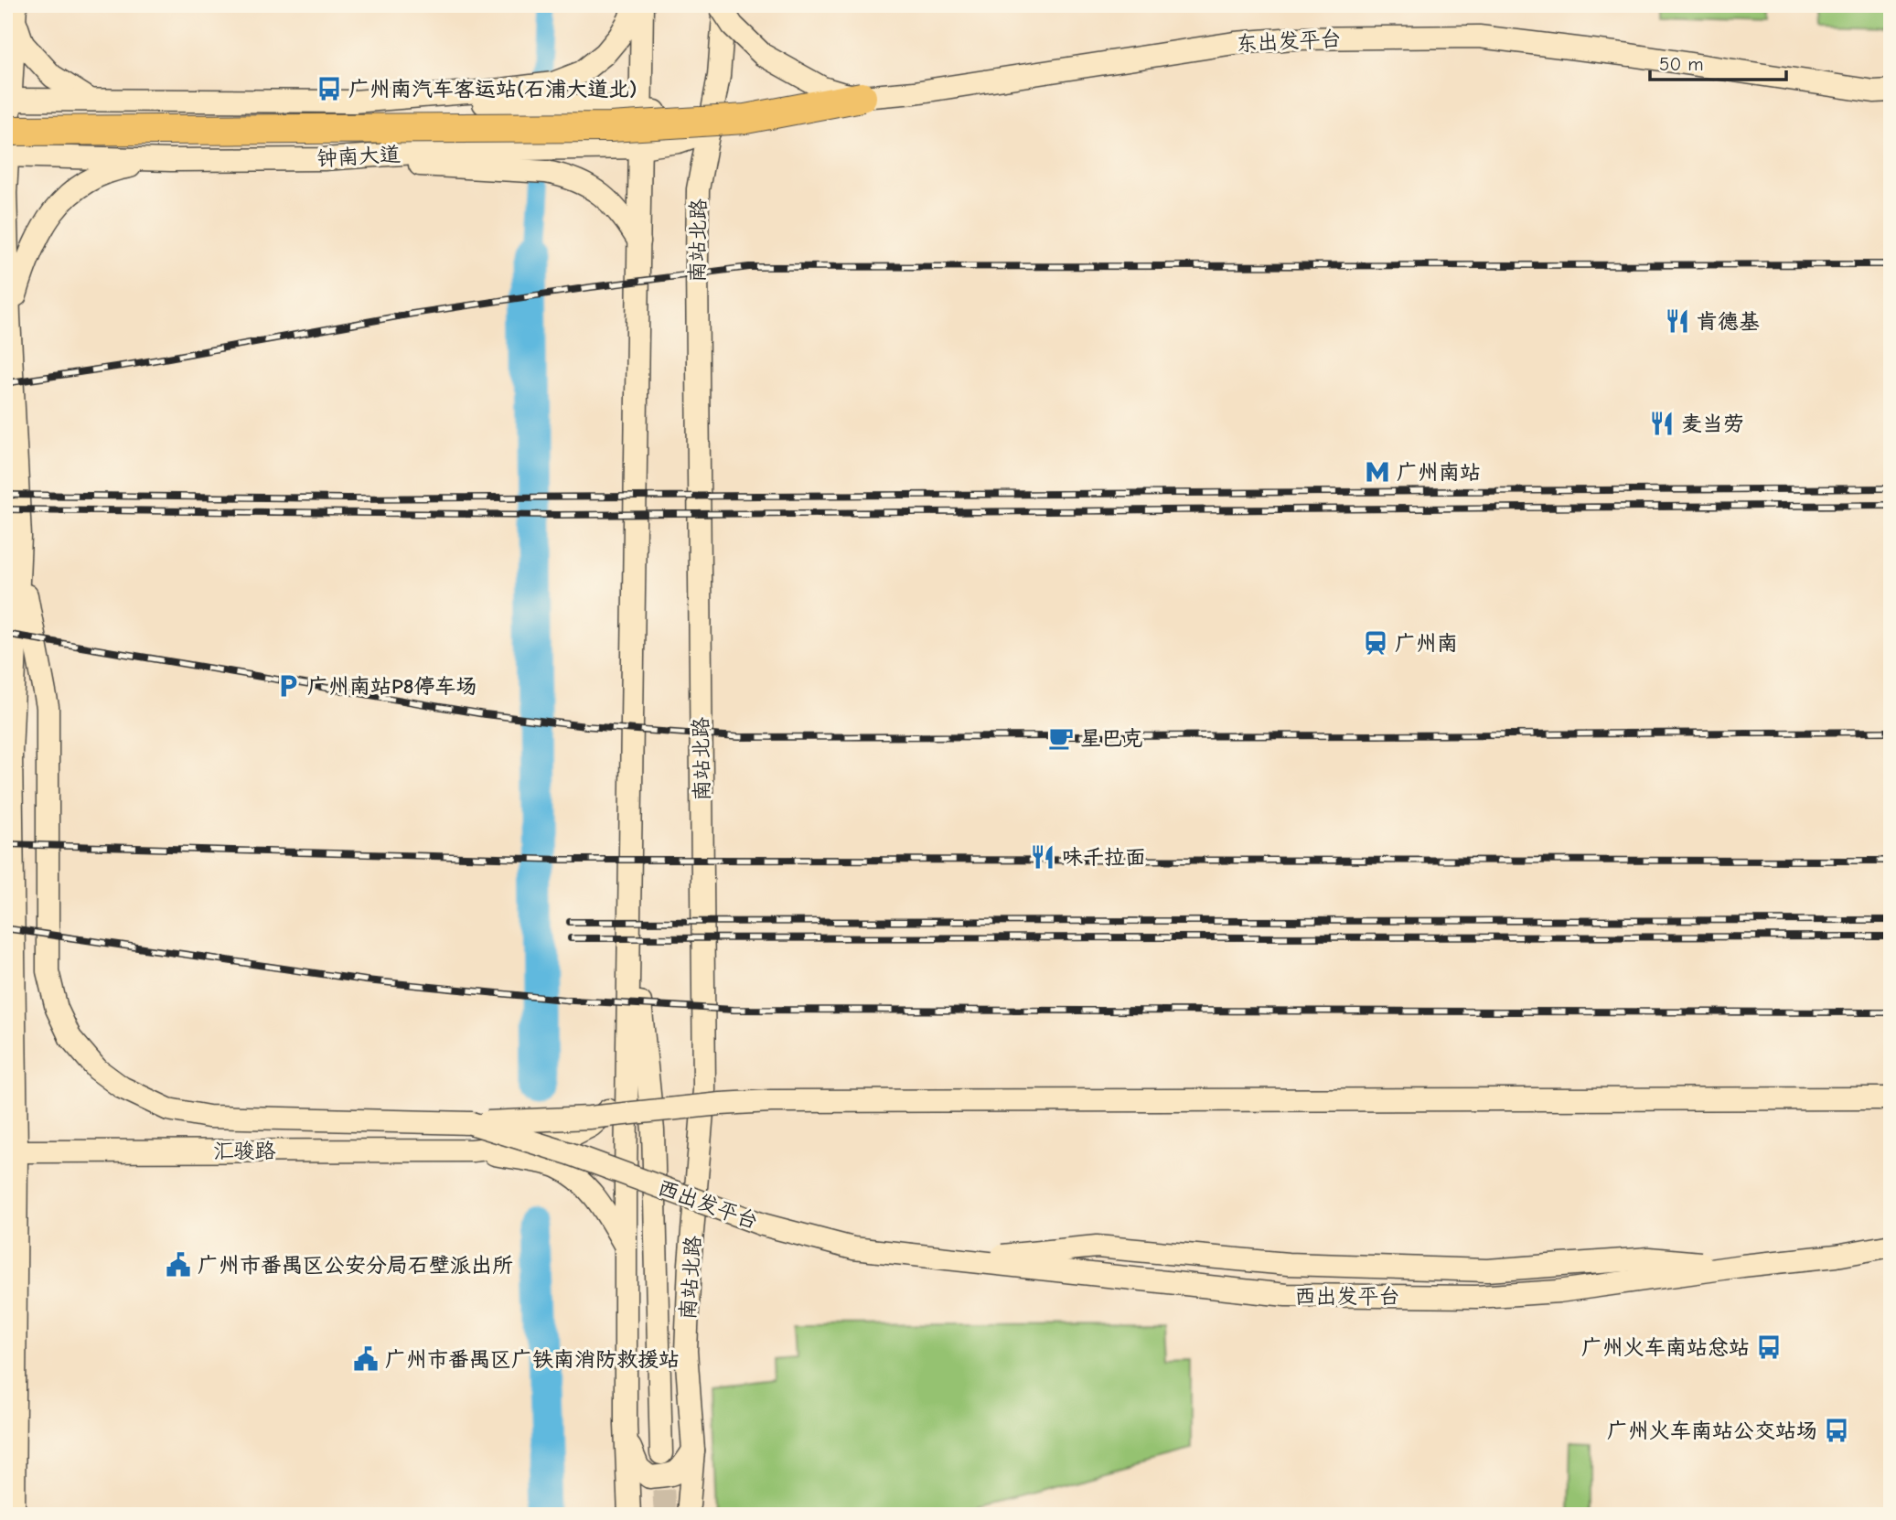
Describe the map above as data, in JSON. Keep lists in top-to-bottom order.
{
  "streets": {
    "street": [
      "东出发平台",
      "钟南大道",
      "南站北路",
      "汇骏路",
      "西出发平台"
    ]
  },
  "crossings": [
    ["钟南大道", "南站北路"]
  ],
  "places": {
    "bus stop": ["广州南汽车客运站(石浦大道北)", "广州火车南站总站", "广州火车南站公交站场"],
    "restaurant": ["肯德基", "麦当劳", "味千拉面"],
    "metro station": ["广州南站"],
    "station": ["广州南"],
    "parking": ["广州南站P8停车场"],
    "cafe": ["星巴克"],
    "public building": ["广州市番禺区公安分局石壁派出所", "广州市番禺区广铁南消防救援站"]
  },
  "scale_bar": "50 m"
}
